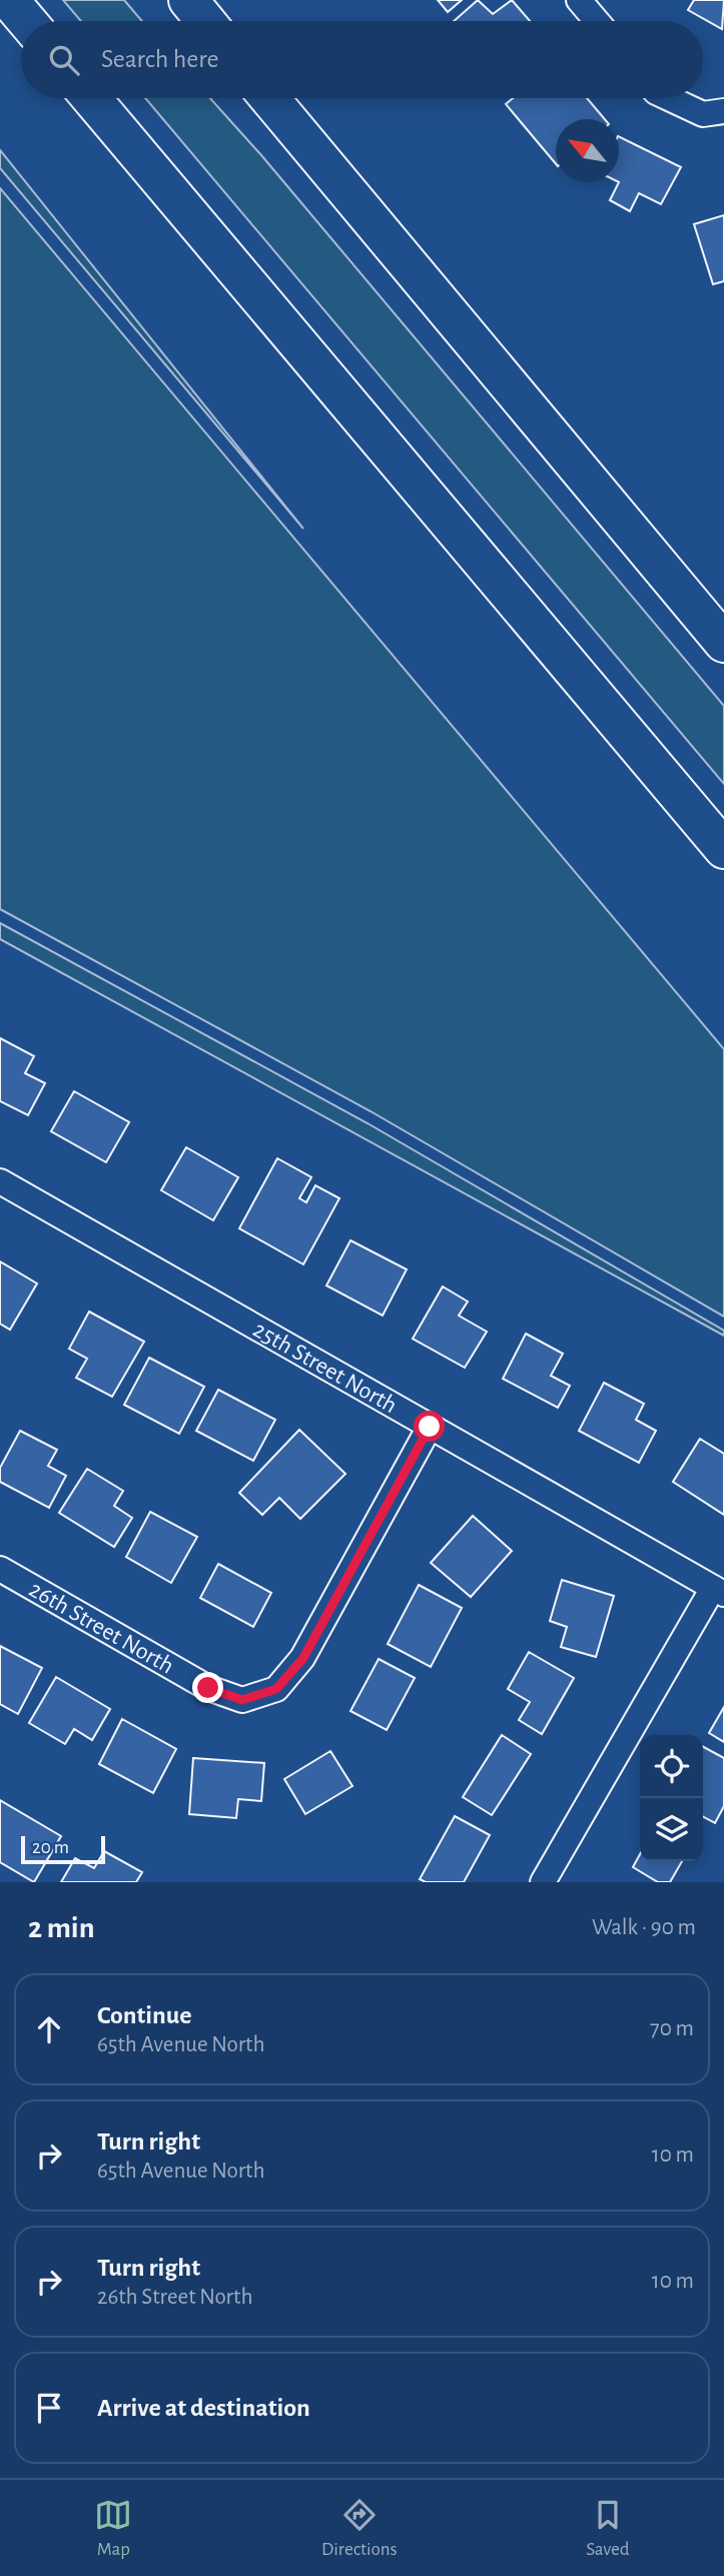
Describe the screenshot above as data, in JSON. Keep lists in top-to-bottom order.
{
  "streets": {
    "street": ["25th Street North", "26th Street North"]
  },
  "crossings": [
    ["25th Street North", "26th Street North"]
  ],
  "scale_bar": "20 m",
  "north": "top left",
  "page": {
    "search": "Search here",
    "scale": "20 m",
    "heading": ["2 min", "Walk · 90 m"],
    "list": [
      ["Continue", "65th Avenue North", "70 m"],
      ["Turn right", "65th Avenue North", "10 m"],
      ["Turn right", "26th Street North", "10 m"],
      "Arrive at destination"
    ],
    "nav": ["Map", "Directions", "Saved"]
  }
}
